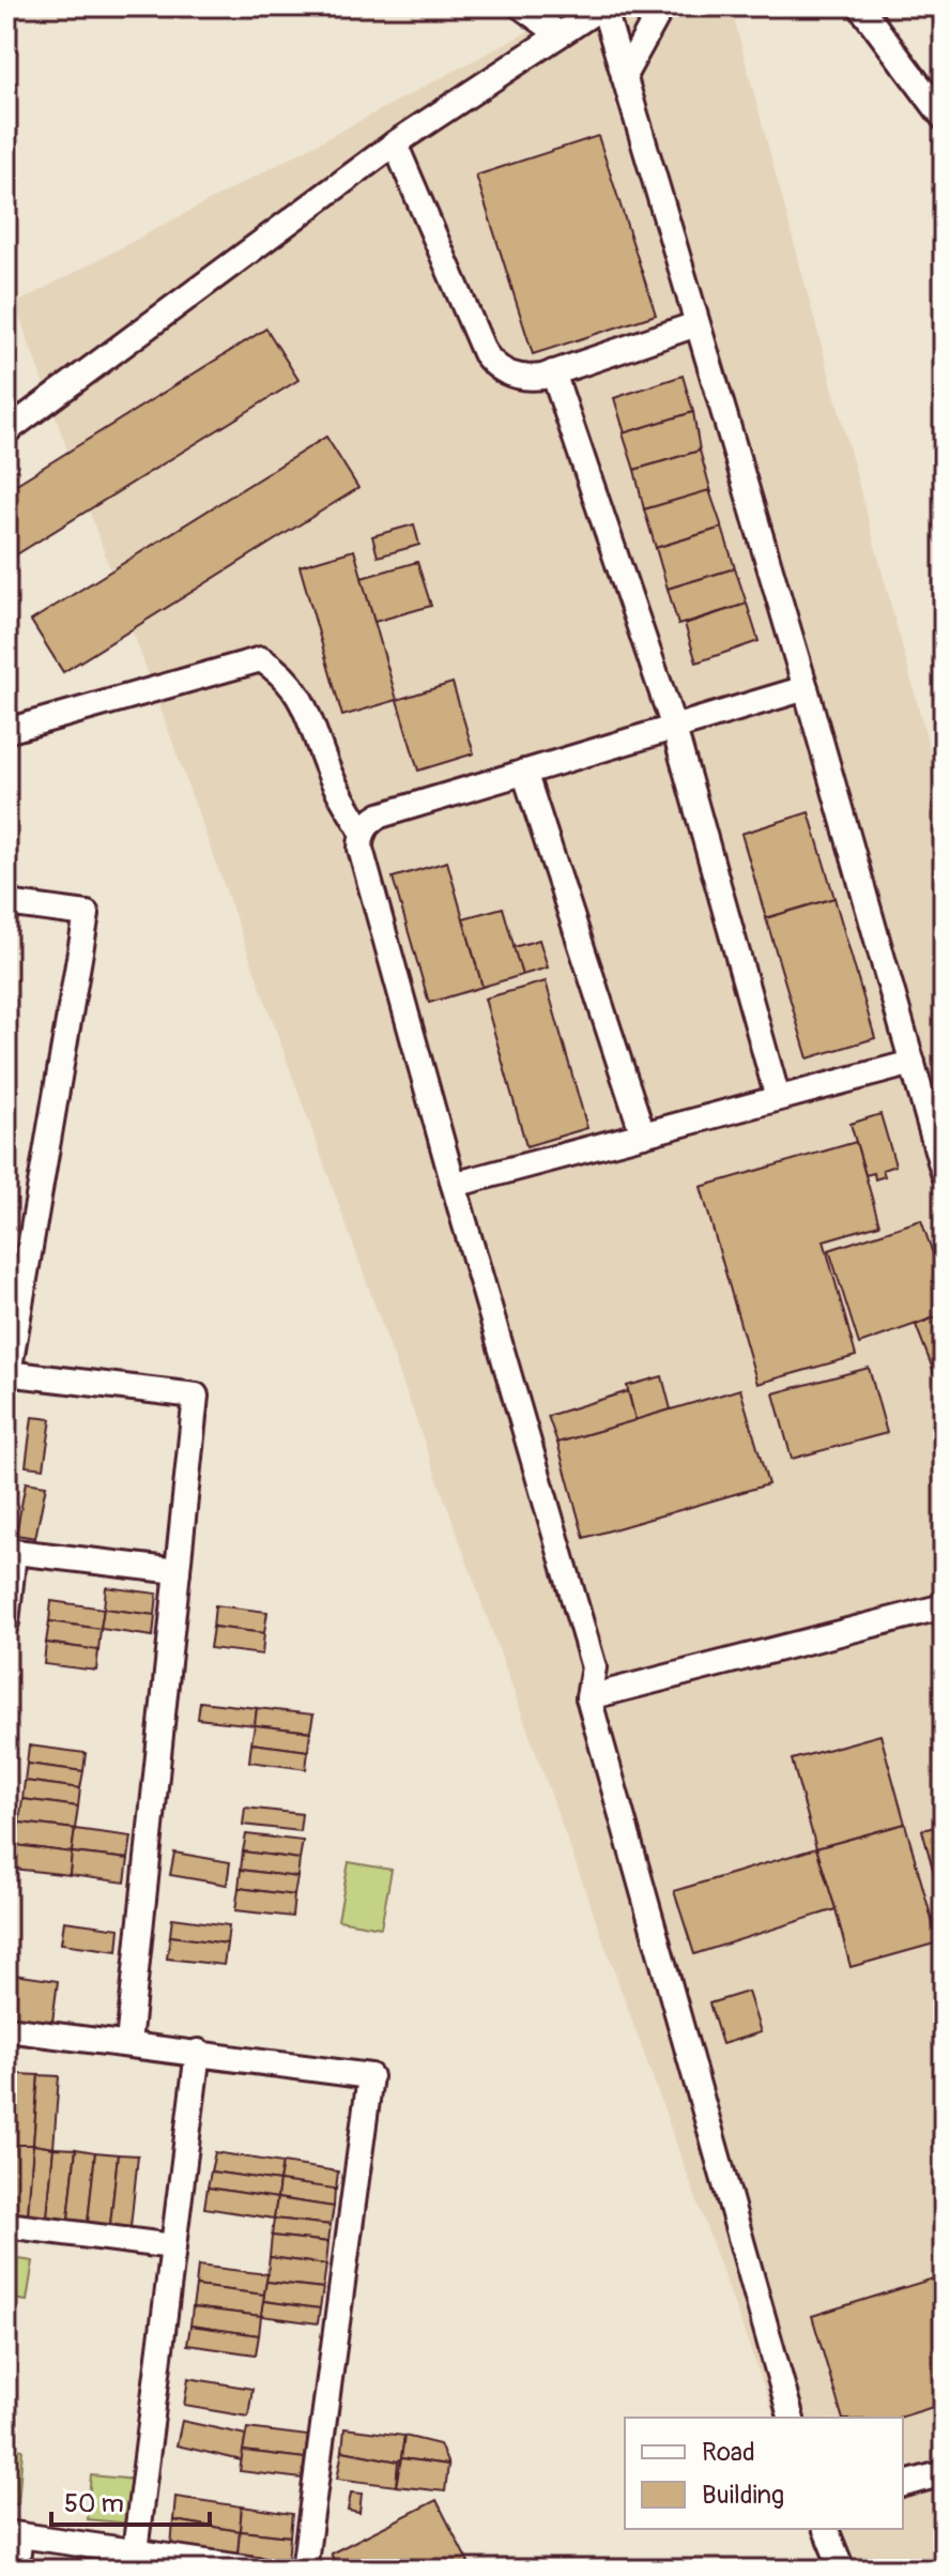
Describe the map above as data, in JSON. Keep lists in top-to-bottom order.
{
  "legend": ["Road", "Building"],
  "scale_bar": "50 m"
}
